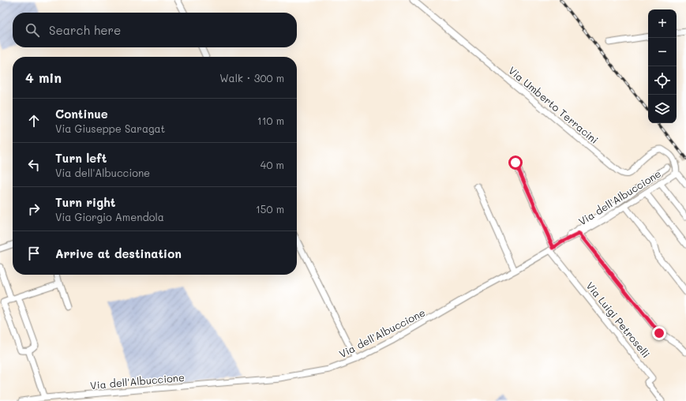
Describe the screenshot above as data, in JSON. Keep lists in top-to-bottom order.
{
  "streets": {
    "street": ["Via Umberto Terracini", "Via dell'Albuccione", "Via Luigi Petroselli"]
  },
  "crossings": [
    ["Via Umberto Terracini", "Via dell'Albuccione"],
    ["Via dell'Albuccione", "Via Luigi Petroselli"]
  ],
  "page": {
    "map_buttons": ["+", "−"],
    "search": "Search here",
    "heading": ["4 min", "Walk · 300 m"],
    "list": [
      ["Continue", "Via Giuseppe Saragat", "110 m"],
      ["Turn left", "Via dell'Albuccione", "40 m"],
      ["Turn right", "Via Giorgio Amendola", "150 m"],
      "Arrive at destination"
    ]
  }
}
